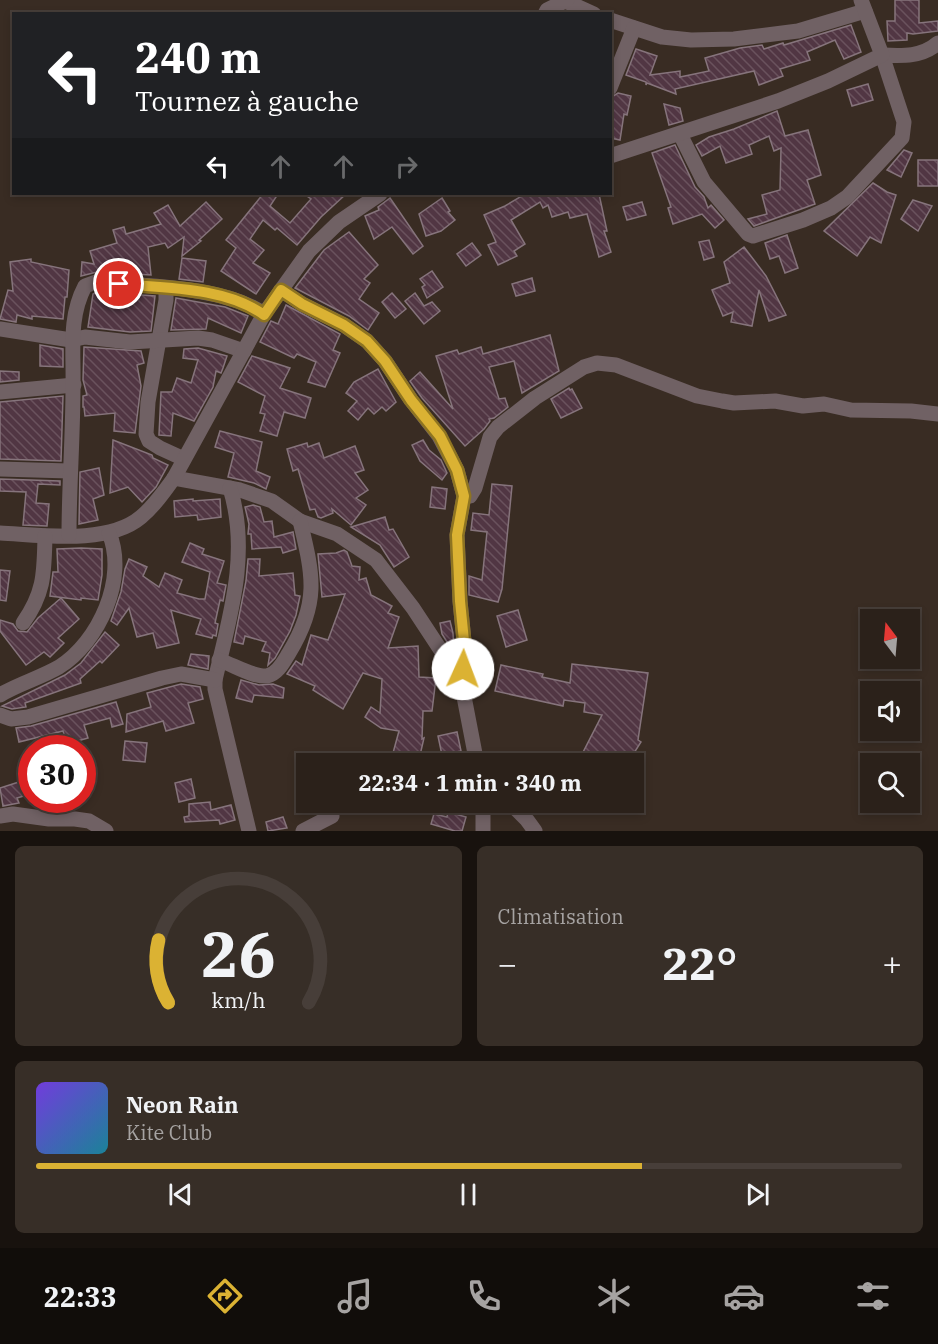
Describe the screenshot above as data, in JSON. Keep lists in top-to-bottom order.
{
  "north": "top",
  "page": {
    "turn": ["240 m", "Tournez à gauche"],
    "limit": "30",
    "trip": "22:34 · 1 min · 340 m",
    "tile": "Climatisation",
    "heat": ["−", "22°", "+"],
    "song": ["Neon Rain", "Kite Club"],
    "tabs": "22:33",
    "gauge": ["26", "km/h"]
  }
}
